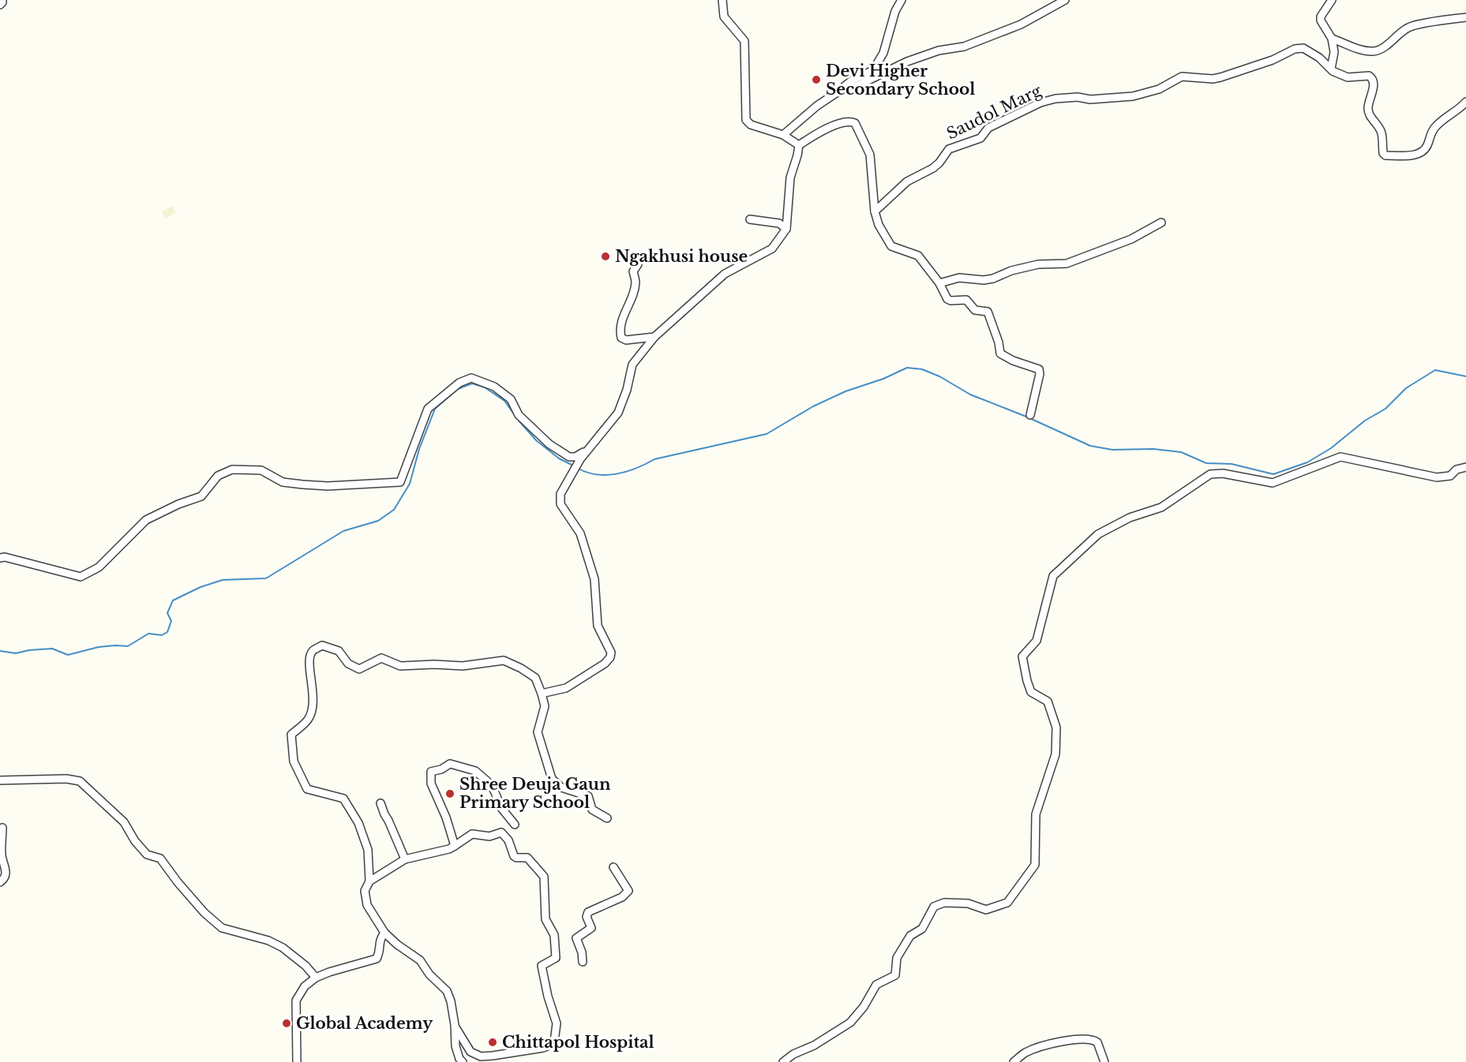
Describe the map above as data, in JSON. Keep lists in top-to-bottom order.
{
  "streets": {
    "street": ["Saudol Marg"]
  },
  "places": [
    "Devi Higher Secondary School",
    "Ngakhusi house",
    "Shree Deuja Gaun Primary School",
    "Global Academy",
    "Chittapol Hospital"
  ]
}
